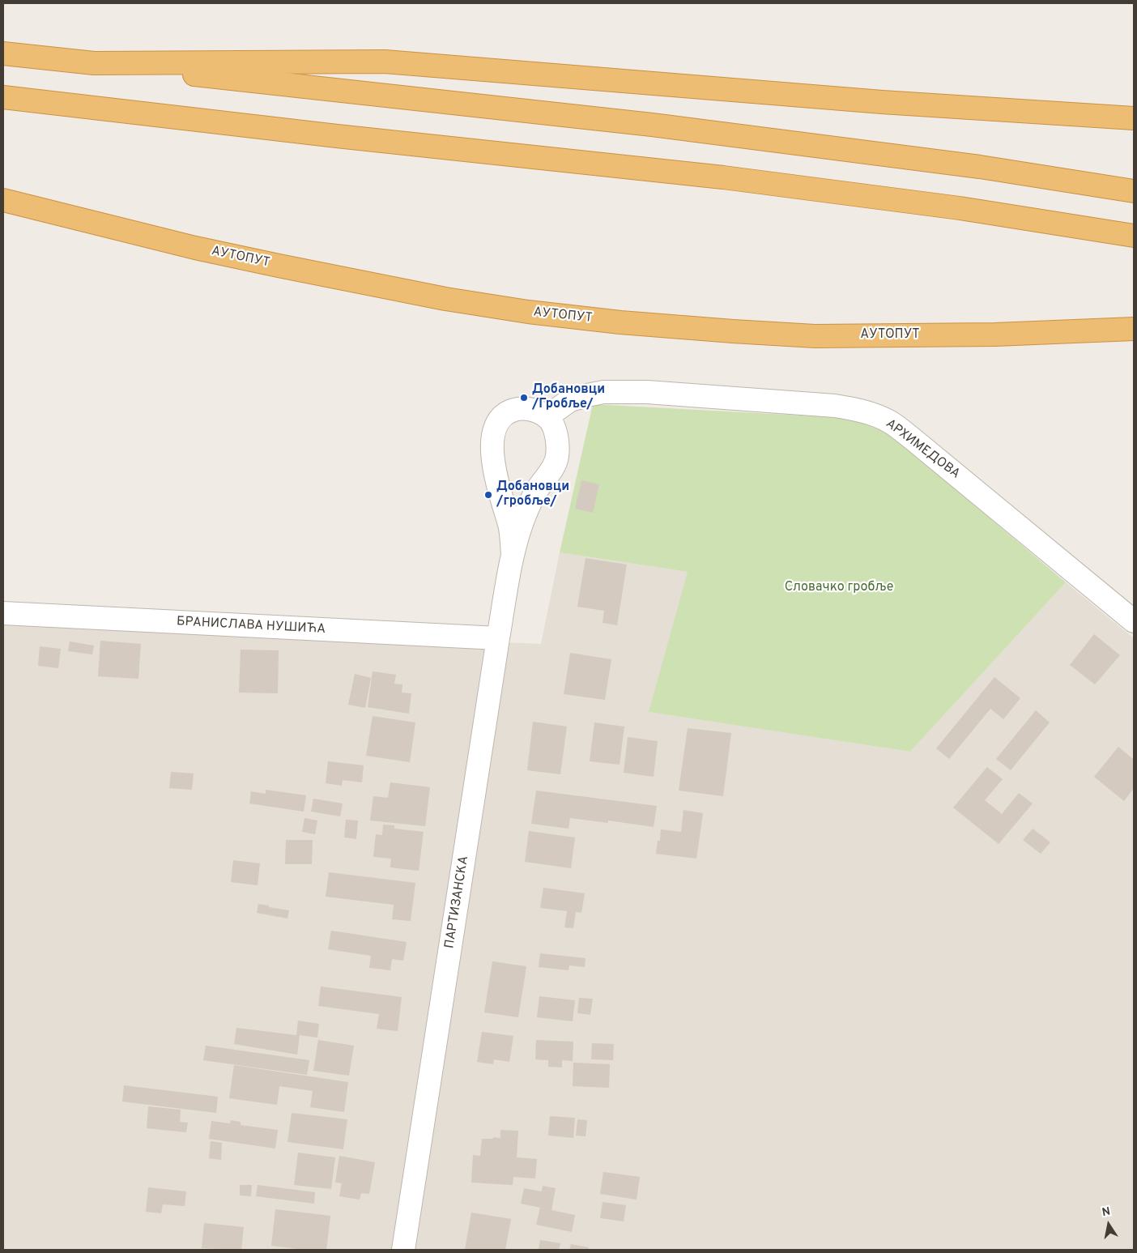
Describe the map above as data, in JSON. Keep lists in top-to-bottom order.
{
  "streets": {
    "highway": ["АУТОПУТ"],
    "street": ["АРХИМЕДОВА", "БРАНИСЛАВА НУШИЋА", "ПАРТИЗАНСКА"]
  },
  "crossings": [
    ["БРАНИСЛАВА НУШИЋА", "ПАРТИЗАНСКА"]
  ],
  "parks": ["Словачко гробље"],
  "places": ["Добановци /Гробље/", "Добановци /гробље/"],
  "north": "top"
}
